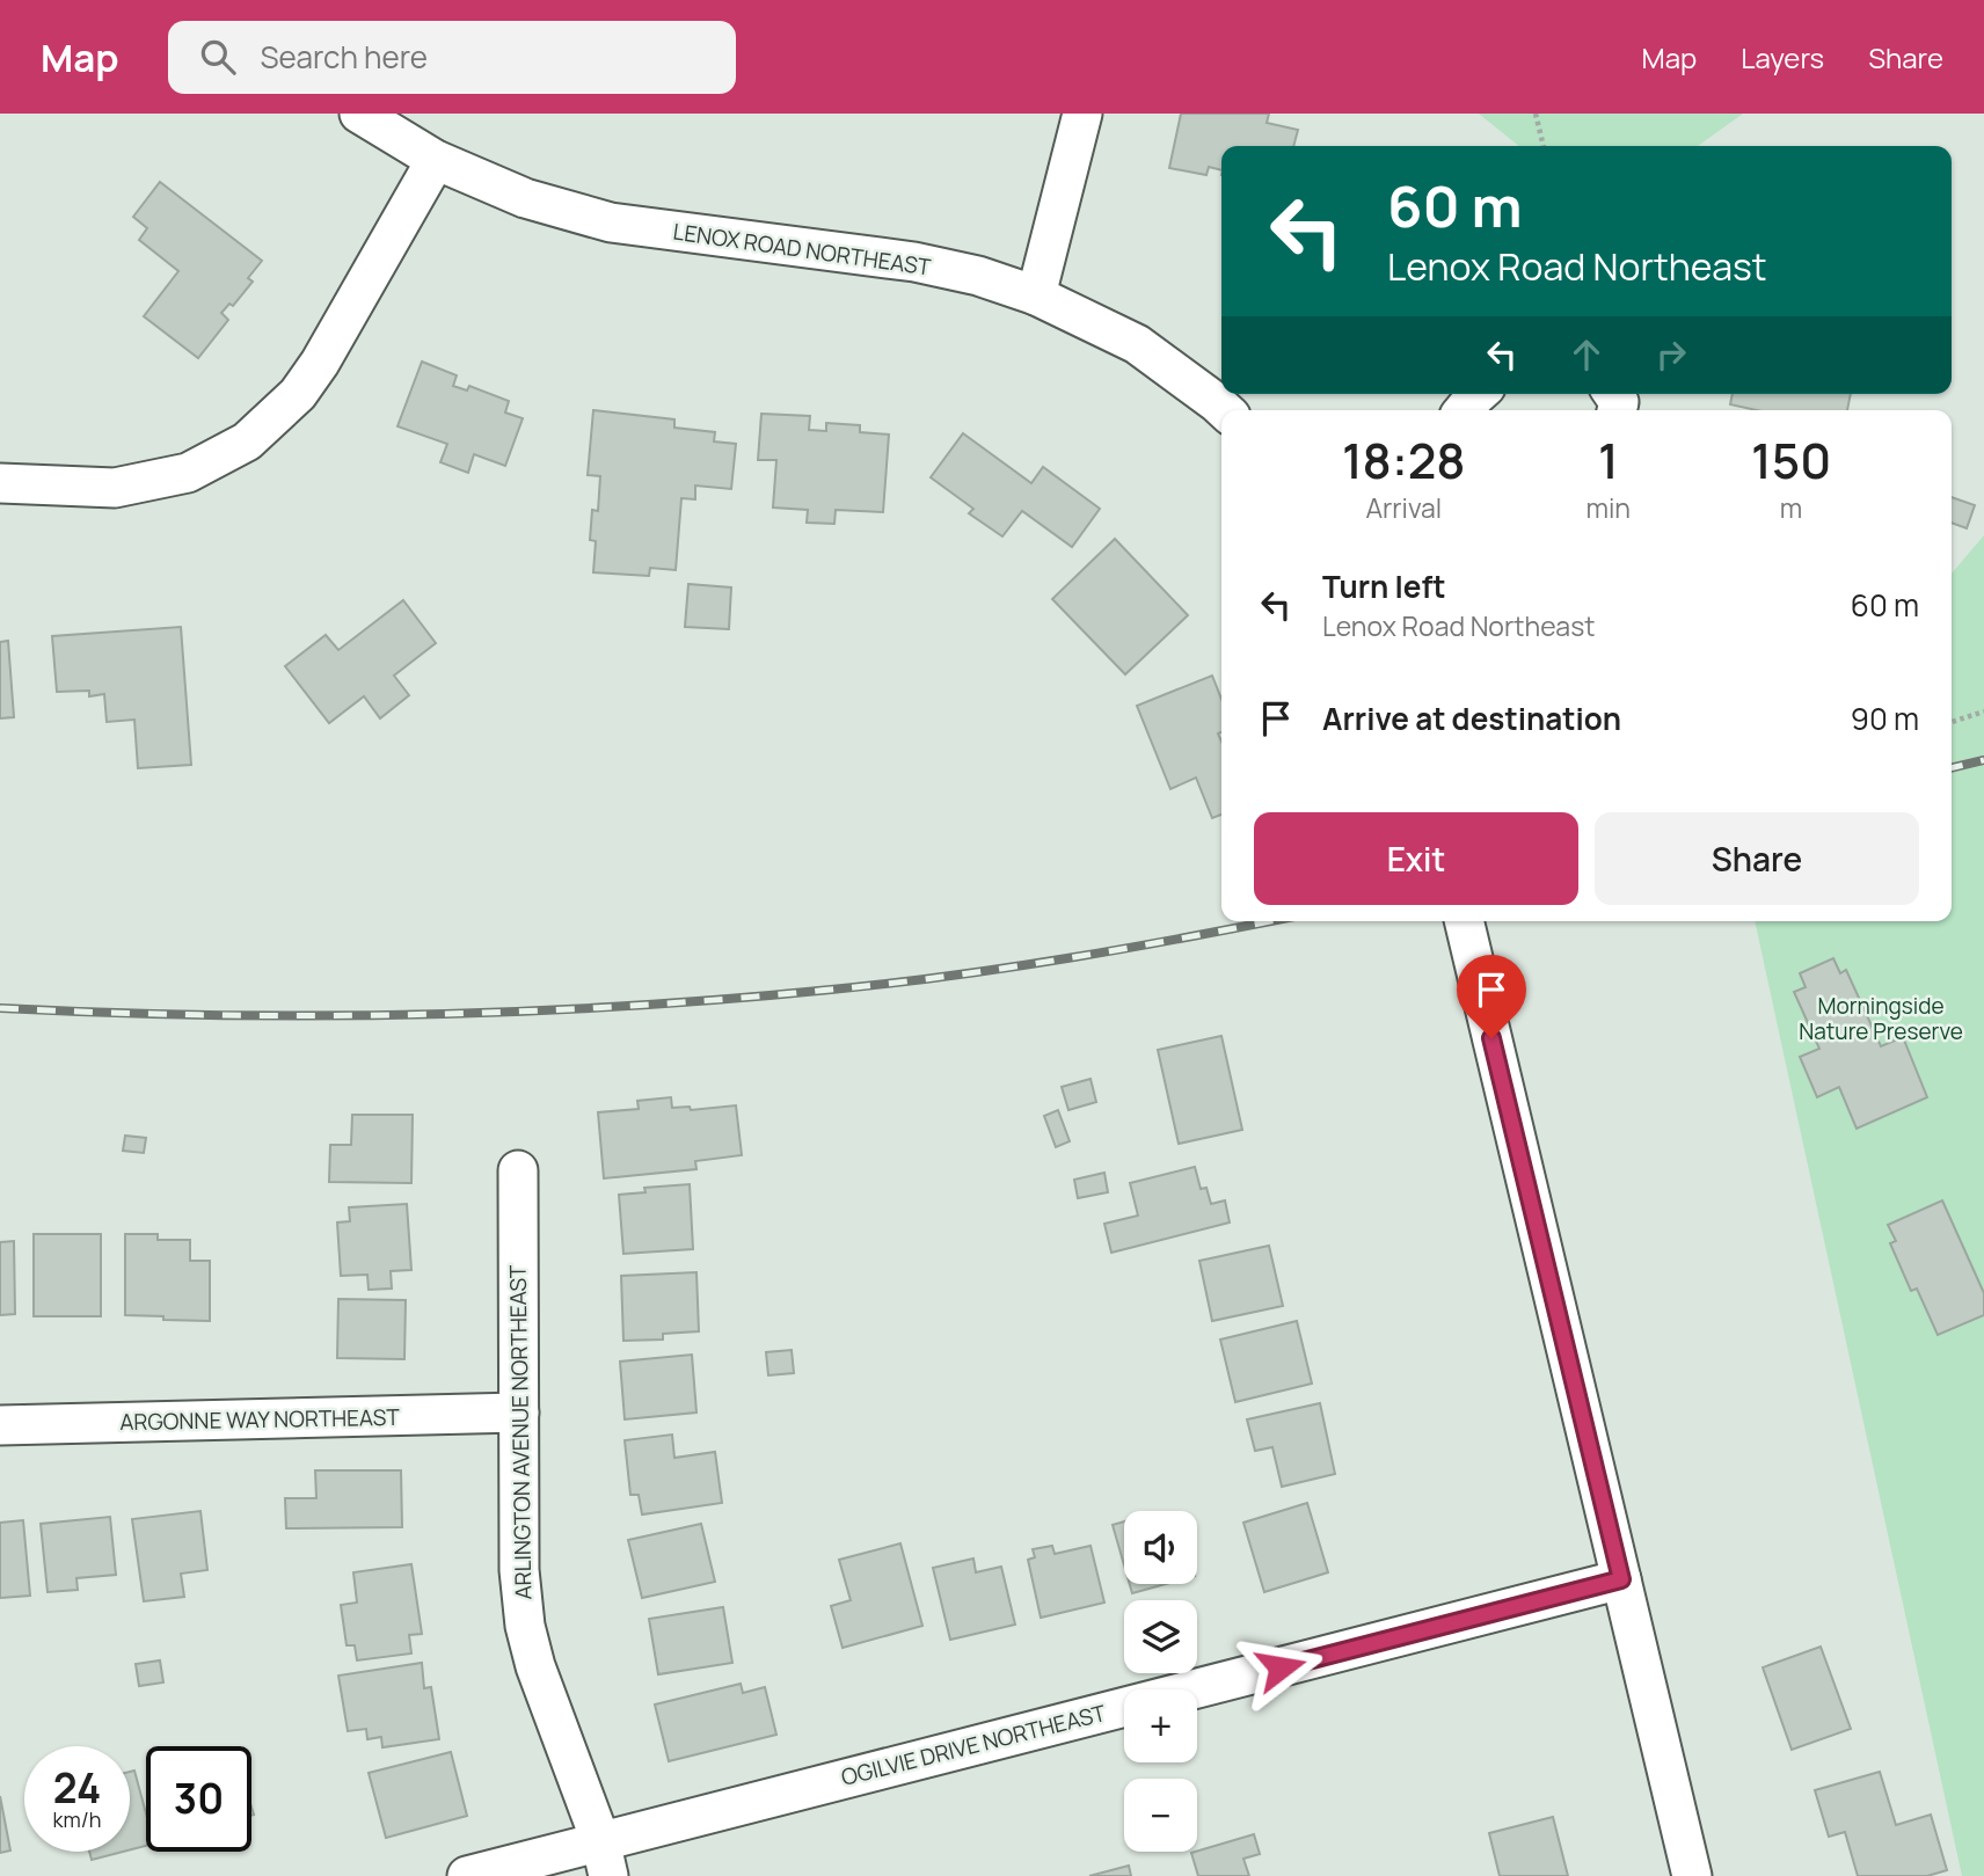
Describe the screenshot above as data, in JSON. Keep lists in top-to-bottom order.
{
  "streets": {
    "street": [
      "LENOX ROAD NORTHEAST",
      "ARGONNE WAY NORTHEAST",
      "ARLINGTON AVENUE NORTHEAST",
      "OGILVIE DRIVE NORTHEAST"
    ]
  },
  "crossings": [
    ["ARGONNE WAY NORTHEAST", "ARLINGTON AVENUE NORTHEAST"],
    ["ARLINGTON AVENUE NORTHEAST", "OGILVIE DRIVE NORTHEAST"]
  ],
  "parks": ["Morningside Nature Preserve"],
  "page": {
    "header": "Map",
    "search": "Search here",
    "nav": ["Map", "Layers", "Share"],
    "turn": ["60 m", "Lenox Road Northeast"],
    "eta": [
      "18:28",
      "Arrival",
      "1",
      "min",
      "150",
      "m"
    ],
    "list": [
      {
        "name": "Turn left",
        "note": "Lenox Road Northeast",
        "value": "60 m"
      },
      {
        "name": "Arrive at destination",
        "value": "90 m"
      }
    ],
    "buttons": ["Exit", "Share"],
    "map_buttons": ["+", "−"],
    "speed": "24 km/h",
    "limit": "30"
  }
}
